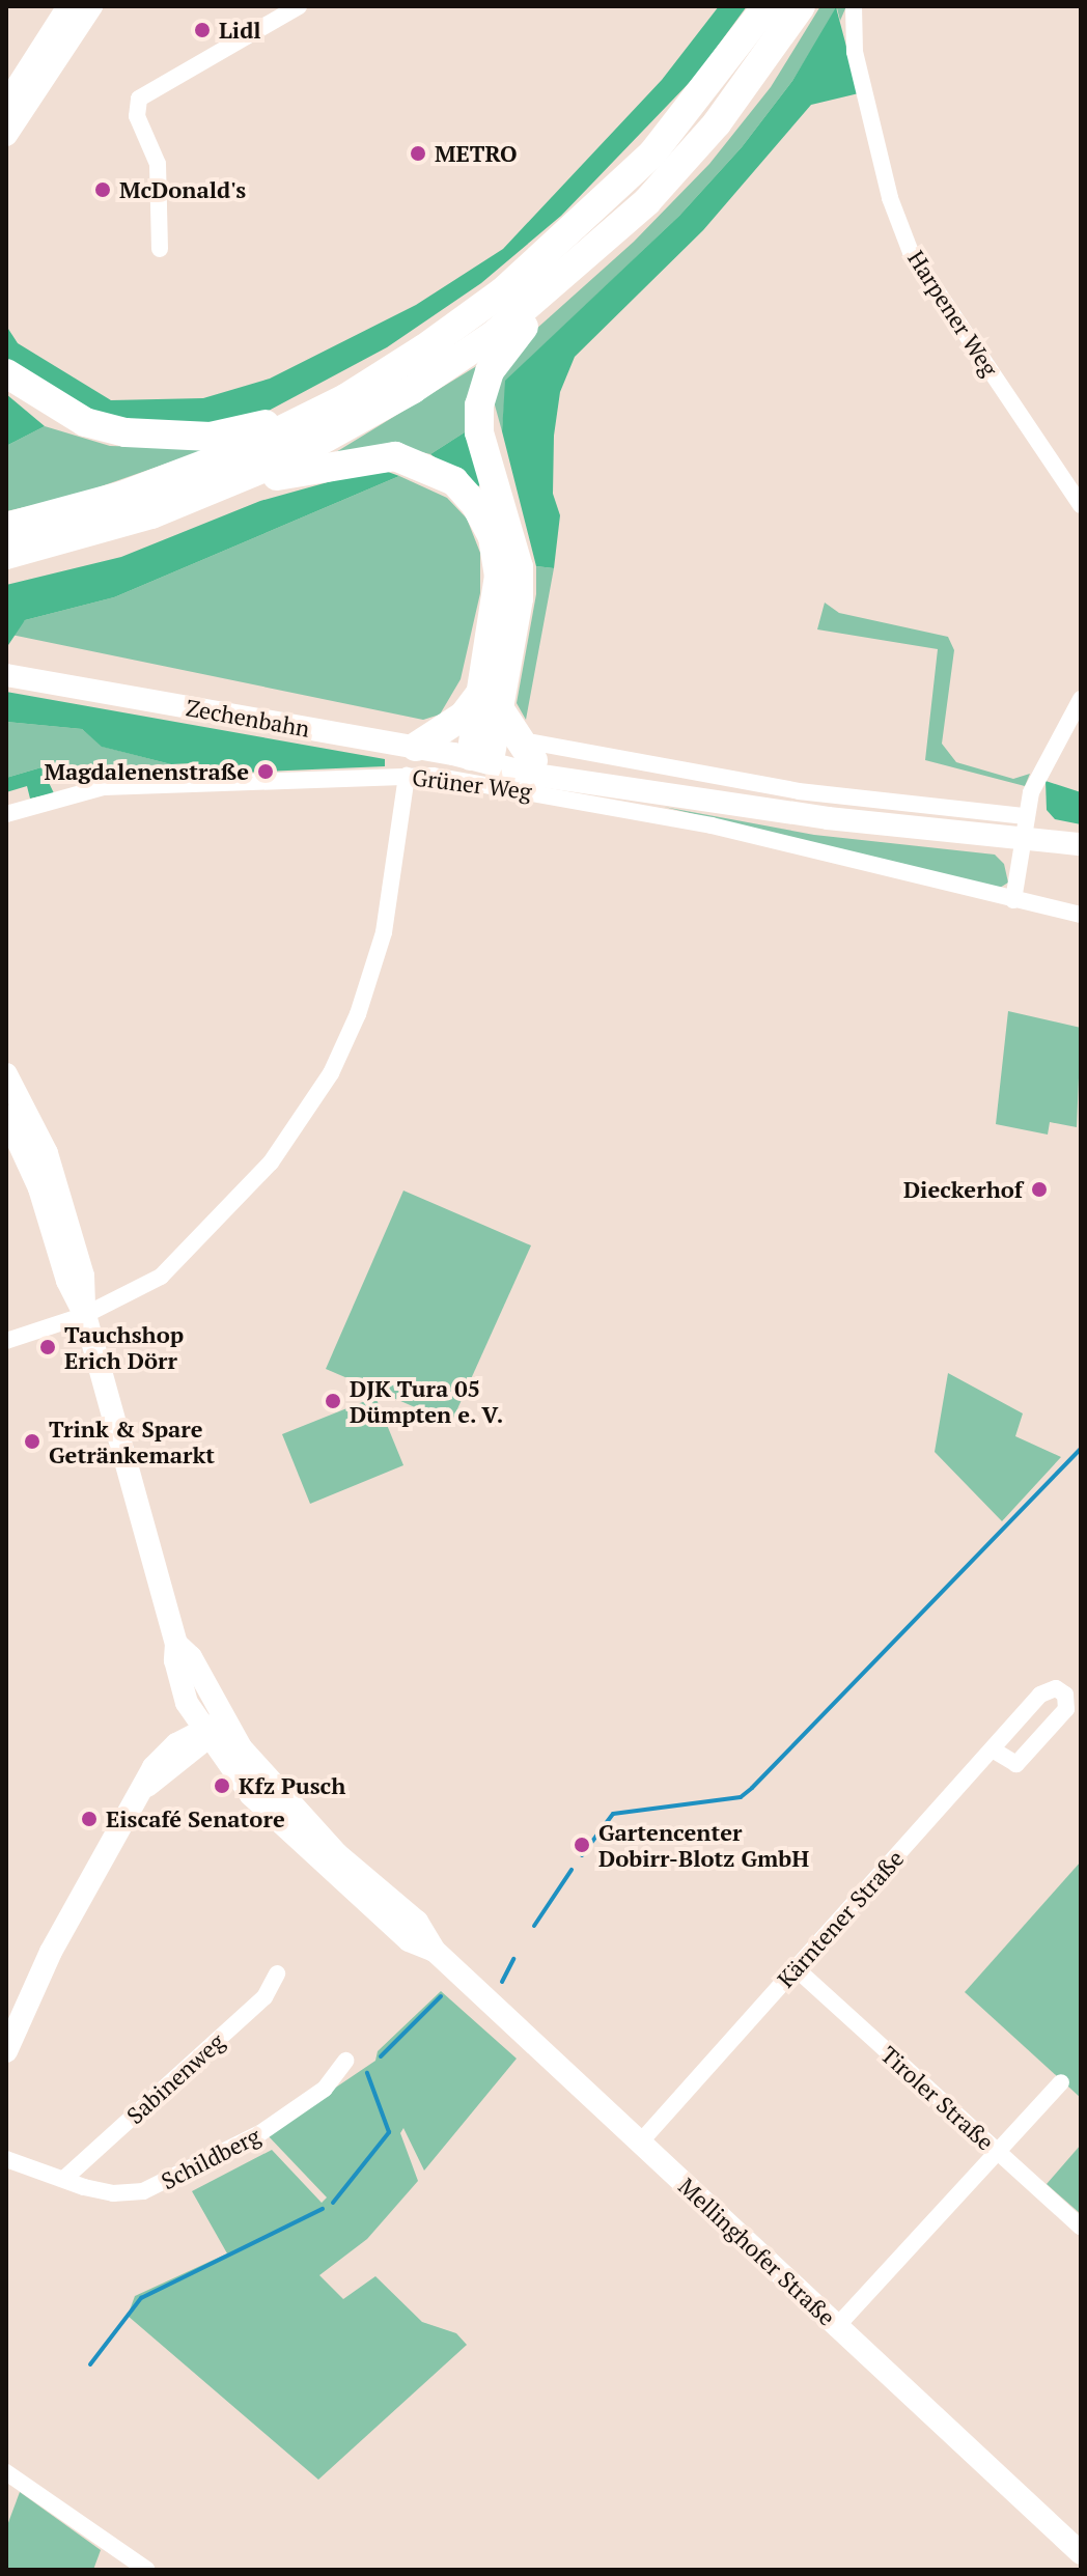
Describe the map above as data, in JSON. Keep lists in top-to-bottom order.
{
  "streets": {
    "main road": ["Zechenbahn", "Mellinghofer Straße"],
    "street": [
      "Harpener Weg",
      "Grüner Weg",
      "Kärntener Straße",
      "Sabinenweg",
      "Tiroler Straße",
      "Schildberg"
    ]
  },
  "crossings": [
    ["Kärntener Straße", "Tiroler Straße"],
    ["Kärntener Straße", "Mellinghofer Straße"],
    ["Sabinenweg", "Schildberg"]
  ],
  "places": [
    "Lidl",
    "METRO",
    "McDonald's",
    "Magdalenenstraße",
    "Dieckerhof",
    "Tauchshop Erich Dörr",
    "DJK Tura 05 Dümpten e. V.",
    "Trink & Spare Getränkemarkt",
    "Kfz Pusch",
    "Eiscafé Senatore",
    "Gartencenter Dobirr-Blotz GmbH"
  ]
}
